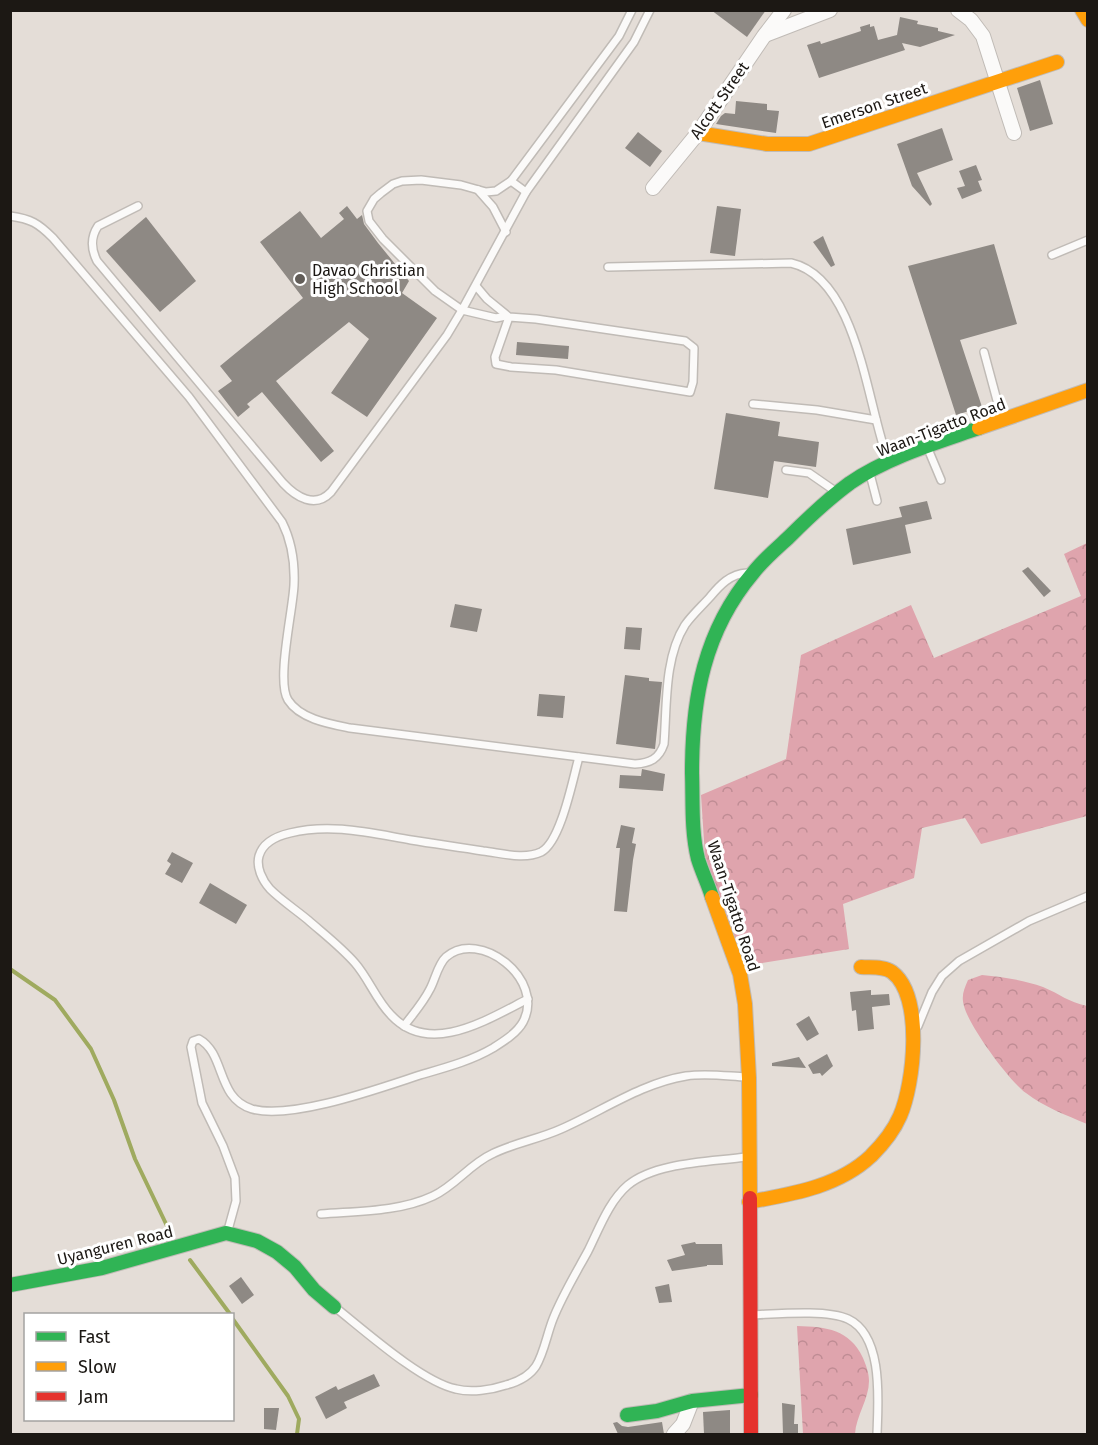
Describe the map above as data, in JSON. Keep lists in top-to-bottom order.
{
  "streets": {
    "street": [
      "Alcott Street",
      "Emerson Street",
      "Waan-Tigatto Road",
      "Uyanguren Road"
    ]
  },
  "crossings": [
    ["Alcott Street", "Emerson Street"]
  ],
  "places": ["Davao Christian High School"],
  "legend": ["Fast", "Slow", "Jam"]
}
